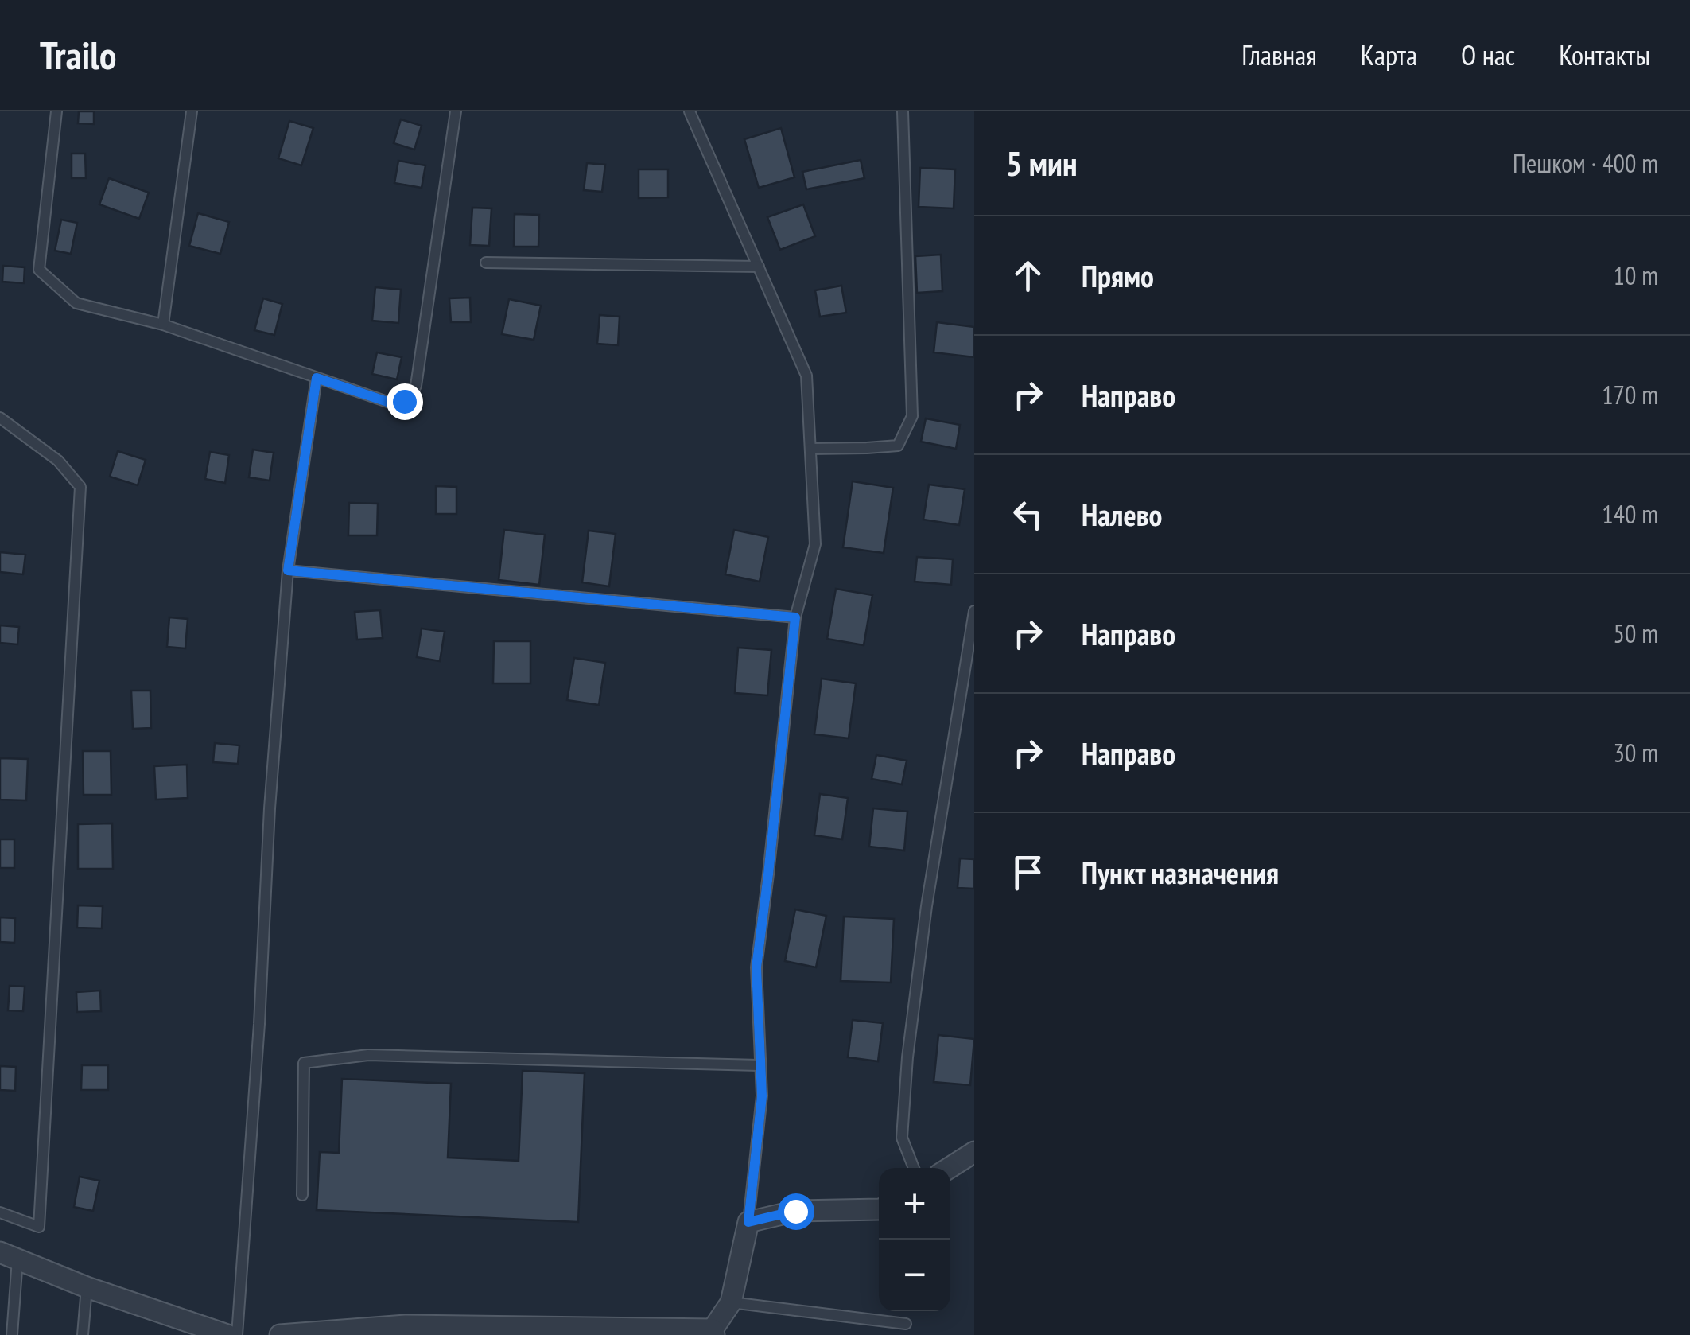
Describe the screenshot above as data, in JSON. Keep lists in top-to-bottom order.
{
  "page": {
    "header": "Trailo",
    "nav": [
      "Главная",
      "Карта",
      "О нас",
      "Контакты"
    ],
    "heading": ["5 мин", "Пешком · 400 m"],
    "list": [
      ["Прямо", "10 m"],
      ["Направо", "170 m"],
      ["Налево", "140 m"],
      ["Направо", "50 m"],
      ["Направо", "30 m"],
      "Пункт назначения"
    ],
    "map_buttons": ["+", "−"]
  }
}
